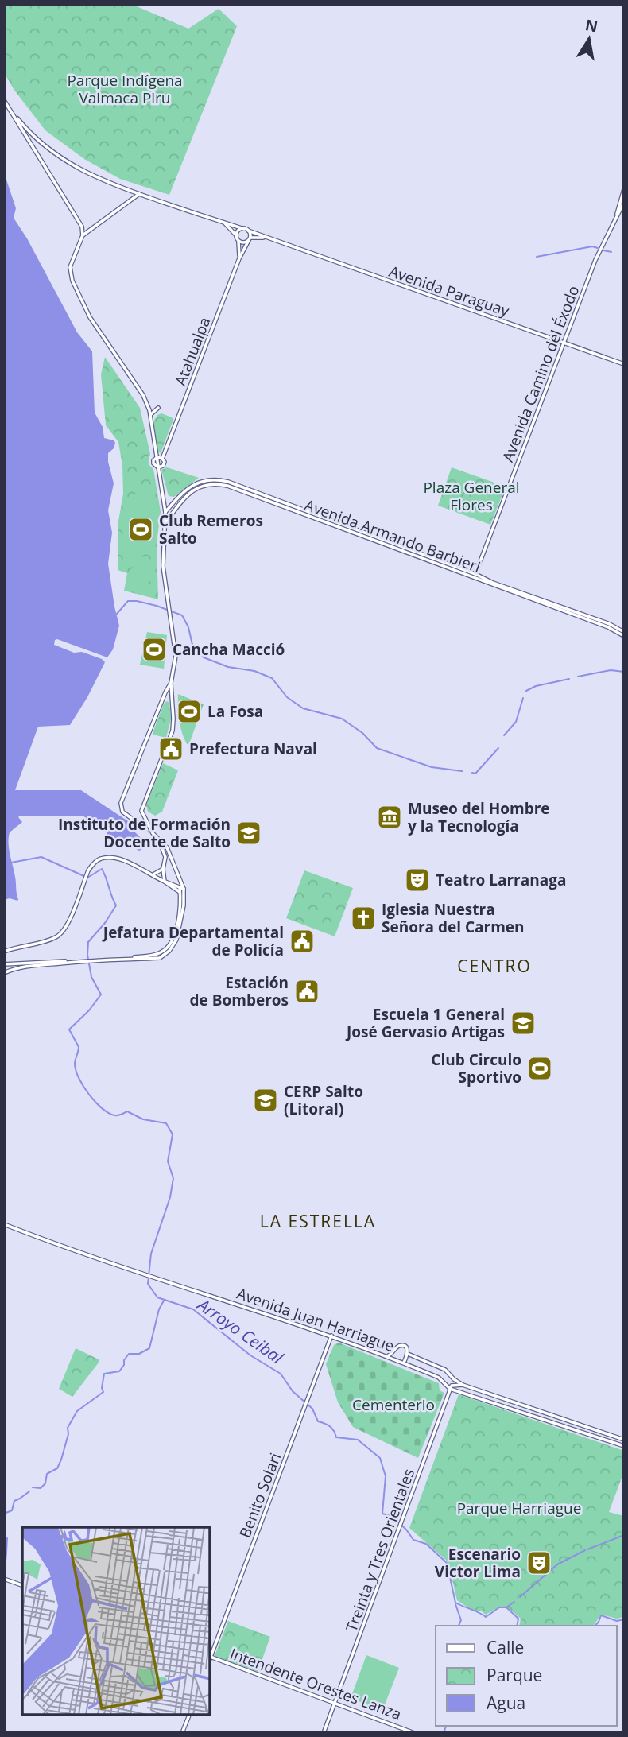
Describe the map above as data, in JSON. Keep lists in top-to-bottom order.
{
  "streets": {
    "street": [
      "Avenida Paraguay",
      "Atahualpa",
      "Avenida Camino del Éxodo",
      "Avenida Armando Barbieri",
      "Avenida Juan Harriague",
      "Benito Solari",
      "Treinta y Tres Orientales",
      "Intendente Orestes Lanza"
    ]
  },
  "crossings": [
    ["Avenida Paraguay", "Atahualpa"],
    ["Avenida Paraguay", "Avenida Camino del Éxodo"],
    ["Avenida Camino del Éxodo", "Avenida Armando Barbieri"],
    ["Avenida Juan Harriague", "Benito Solari"],
    ["Avenida Juan Harriague", "Treinta y Tres Orientales"],
    ["Benito Solari", "Intendente Orestes Lanza"],
    ["Treinta y Tres Orientales", "Intendente Orestes Lanza"]
  ],
  "districts": ["CENTRO", "LA ESTRELLA"],
  "water": ["Arroyo Ceibal"],
  "parks": [
    "Parque Indígena Vaimaca Piru",
    "Plaza General Flores",
    "Cementerio",
    "Parque Harriague"
  ],
  "places": {
    "sports": [
      "Club Remeros Salto",
      "Cancha Macció",
      "La Fosa",
      "Club Circulo Sportivo"
    ],
    "public building": ["Prefectura Naval", "Jefatura Departamental de Policía", "Estación de Bomberos"],
    "museum": ["Museo del Hombre y la Tecnología"],
    "school or university": ["Instituto de Formación Docente de Salto", "Escuela 1 General José Gervasio Artigas", "CERP Salto (Litoral)"],
    "theatre": ["Teatro Larranaga", "Escenario Victor Lima"],
    "church": ["Iglesia Nuestra Señora del Carmen"]
  },
  "legend": ["Calle", "Parque", "Agua"],
  "north": "top"
}
